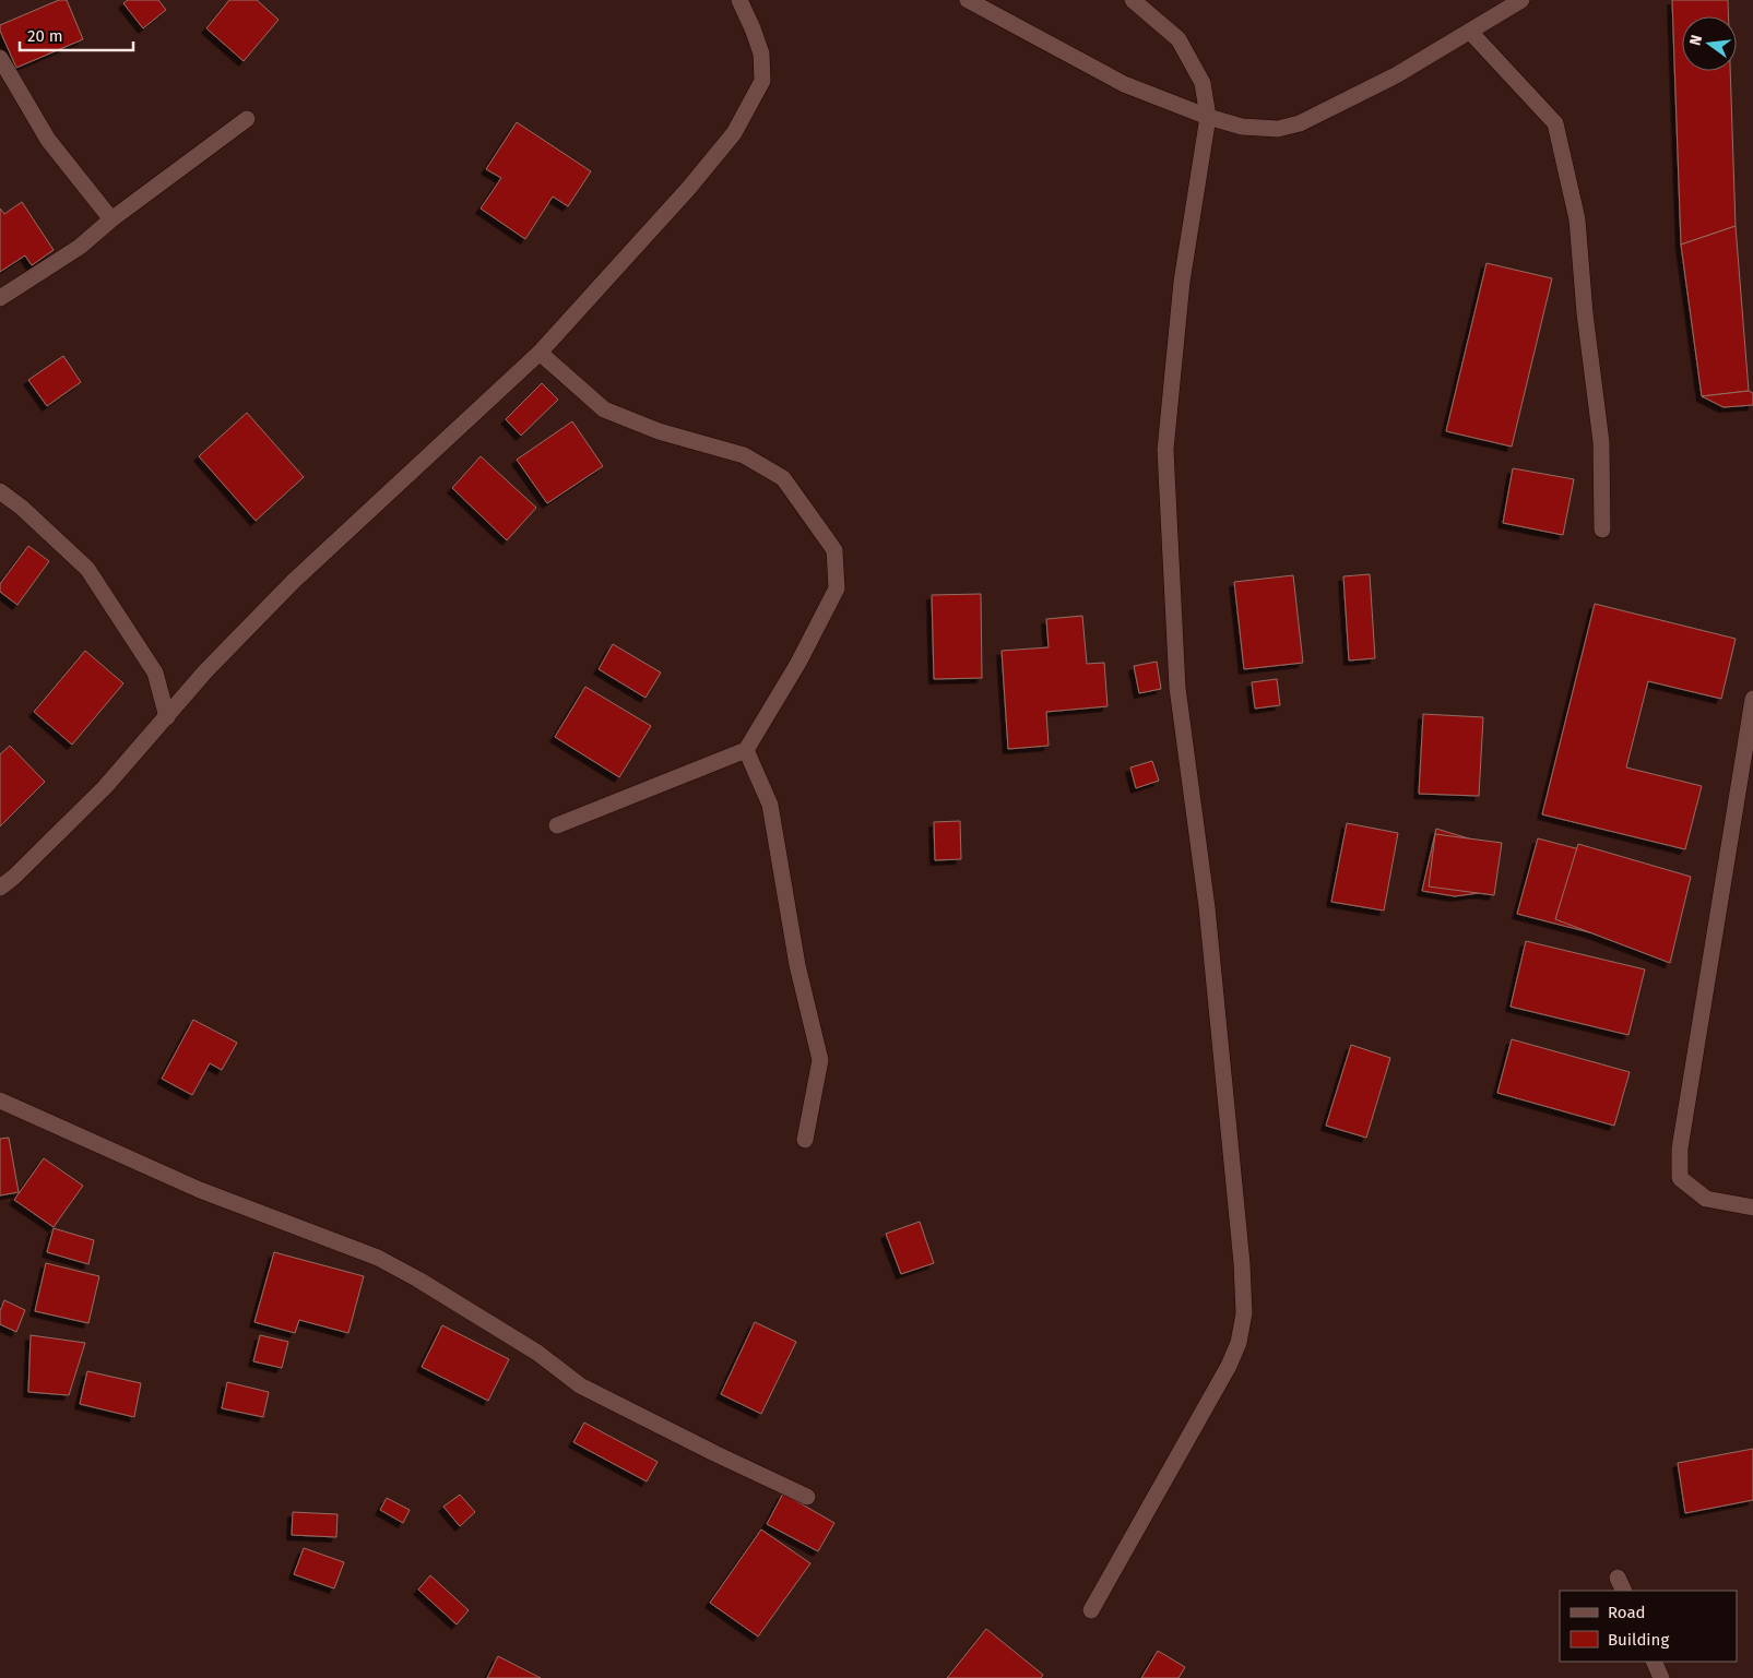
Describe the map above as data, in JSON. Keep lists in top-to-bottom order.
{
  "legend": ["Road", "Building"],
  "scale_bar": "20 m",
  "north": "left"
}
